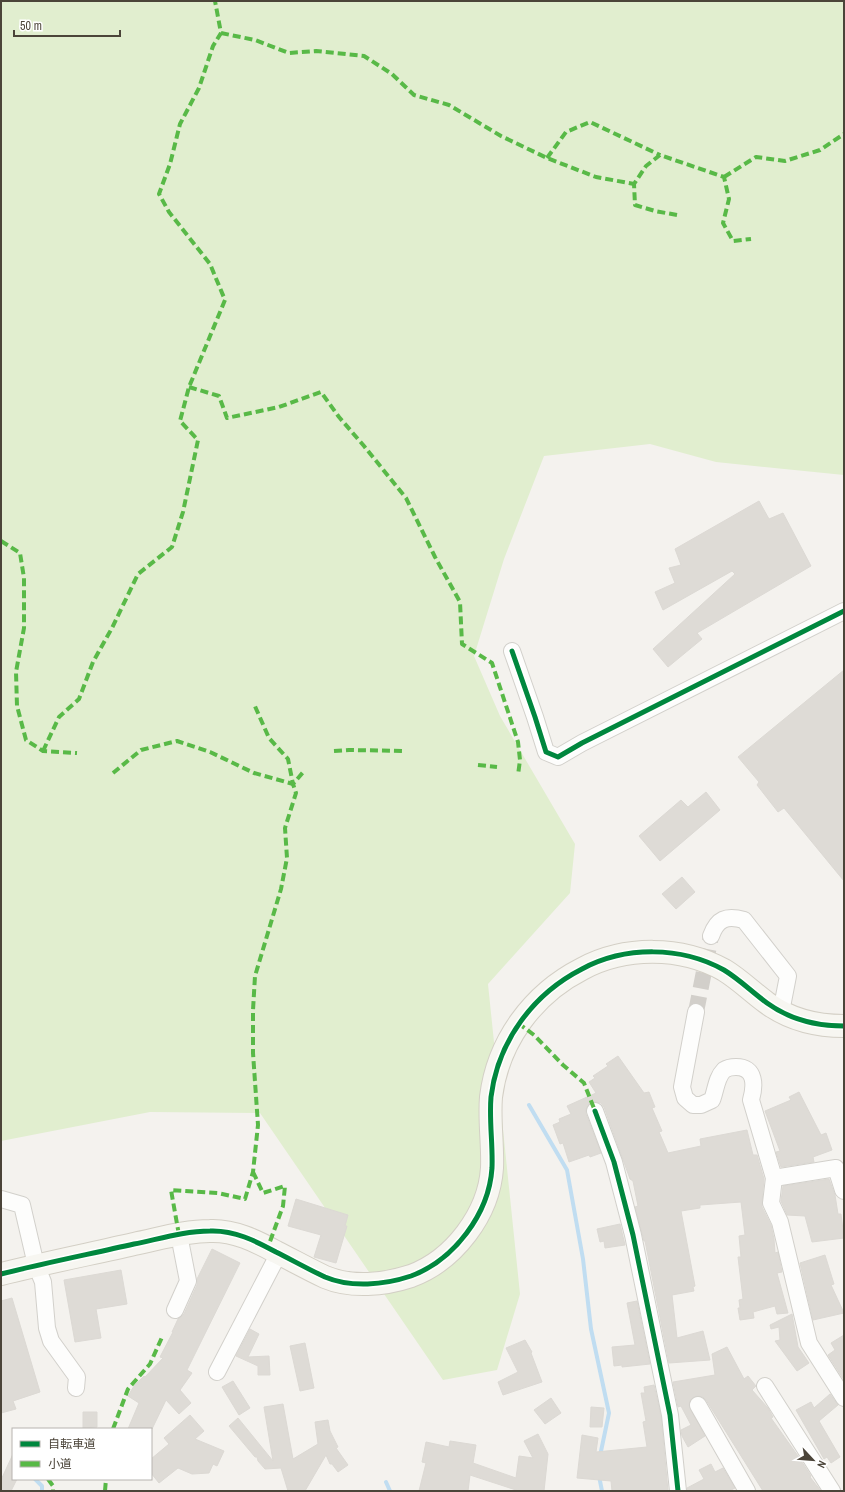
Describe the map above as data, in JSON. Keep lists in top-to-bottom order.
{
  "legend": ["自転車道", "小道"],
  "scale_bar": "50 m",
  "north": "bottom right"
}
